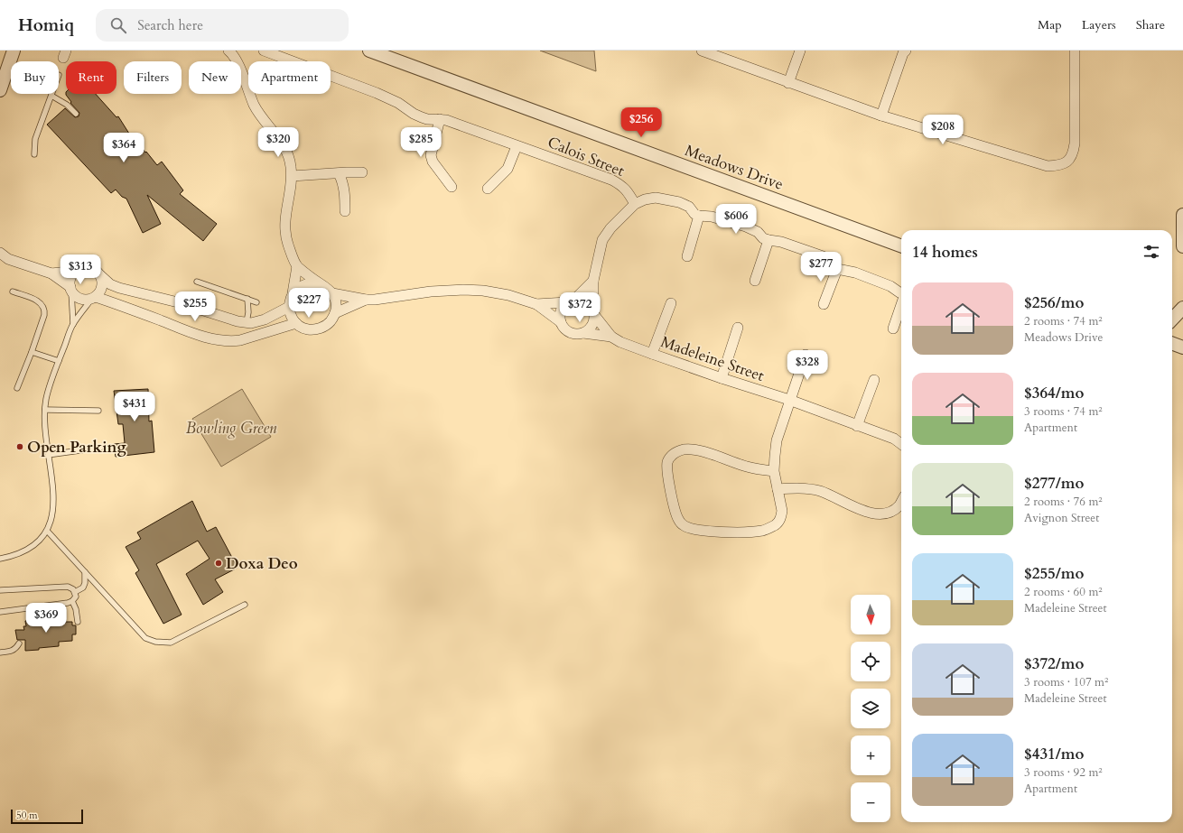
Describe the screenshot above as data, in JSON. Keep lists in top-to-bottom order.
{
  "streets": {
    "street": ["Calois Street", "Meadows Drive", "Madeleine Street"]
  },
  "parks": ["Bowling Green"],
  "places": ["Open Parking", "Doxa Deo"],
  "scale_bar": "50 m",
  "north": "bottom",
  "page": {
    "header": "Homiq",
    "search": "Search here",
    "nav": ["Map", "Layers", "Share"],
    "chip": [
      "Buy",
      "Rent",
      "Filters",
      "New",
      "Apartment"
    ],
    "price": [
      "$256",
      "$208",
      "$320",
      "$285",
      "$364",
      "$606",
      "$277",
      "$313",
      "$227",
      "$255",
      "$372",
      "$328",
      "$431",
      "$369"
    ],
    "heading": "14 homes",
    "list": [
      {
        "name": "$256/mo",
        "note": "2 rooms · 74 m² · Meadows Drive"
      },
      {
        "name": "$364/mo",
        "note": "3 rooms · 74 m² · Apartment"
      },
      {
        "name": "$277/mo",
        "note": "2 rooms · 76 m² · Avignon Street"
      },
      {
        "name": "$255/mo",
        "note": "2 rooms · 60 m² · Madeleine Street"
      },
      {
        "name": "$372/mo",
        "note": "3 rooms · 107 m² · Madeleine Street"
      },
      {
        "name": "$431/mo",
        "note": "3 rooms · 92 m² · Apartment"
      }
    ],
    "map_buttons": ["+", "−"],
    "scale": "50 m"
  }
}
